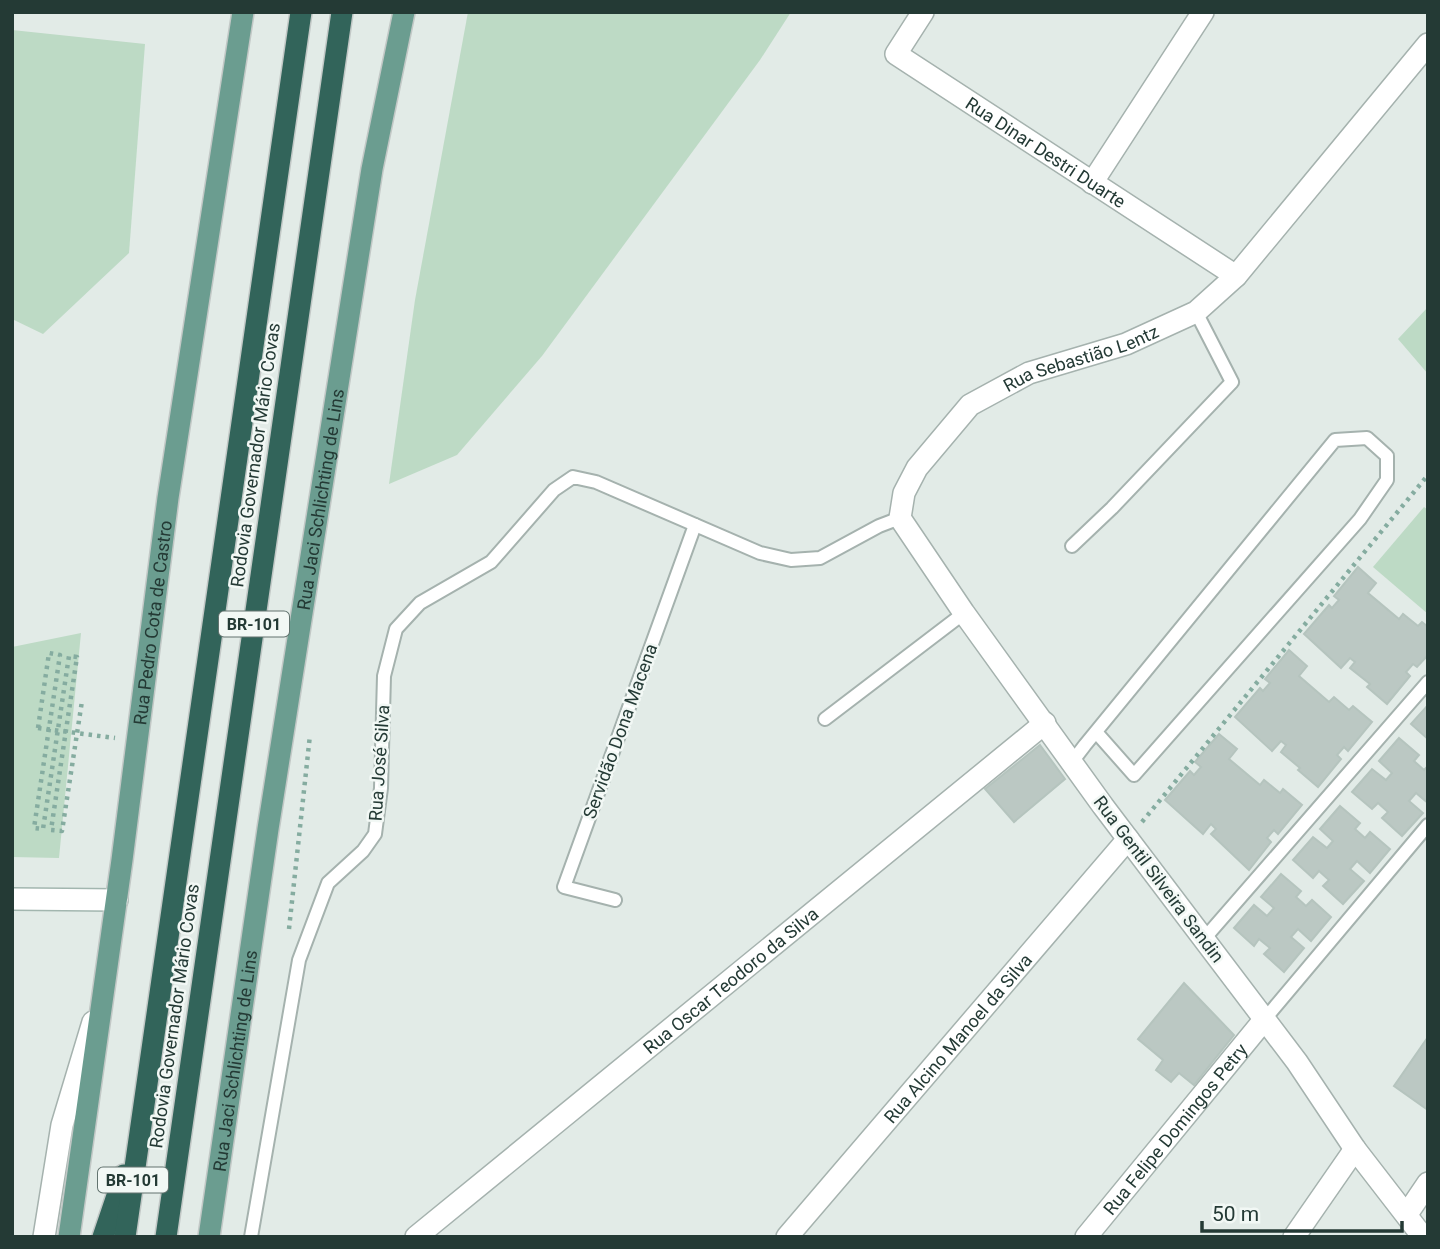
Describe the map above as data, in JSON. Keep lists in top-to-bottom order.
{
  "streets": {
    "highway": ["Rodovia Governador Mário Covas", "BR-101"],
    "main road": ["Rua Jaci Schlichting de Lins", "Rua Pedro Cota de Castro"],
    "street": [
      "Rua Dinar Destri Duarte",
      "Rua Sebastião Lentz",
      "Rua Gentil Silveira Sandin",
      "Rua Oscar Teodoro da Silva",
      "Rua Alcino Manoel da Silva",
      "Rua Felipe Domingos Petry"
    ],
    "lane": ["Servidão Dona Macena", "Rua José Silva"]
  },
  "crossings": [
    ["Rua Dinar Destri Duarte", "Rua Sebastião Lentz"],
    ["Rua Sebastião Lentz", "Rua Gentil Silveira Sandin"],
    ["Servidão Dona Macena", "Rua José Silva"],
    ["Rua Gentil Silveira Sandin", "Rua Oscar Teodoro da Silva"],
    ["Rua Gentil Silveira Sandin", "Rua Alcino Manoel da Silva"],
    ["Rua Gentil Silveira Sandin", "Rua Felipe Domingos Petry"]
  ],
  "scale_bar": "50 m"
}
